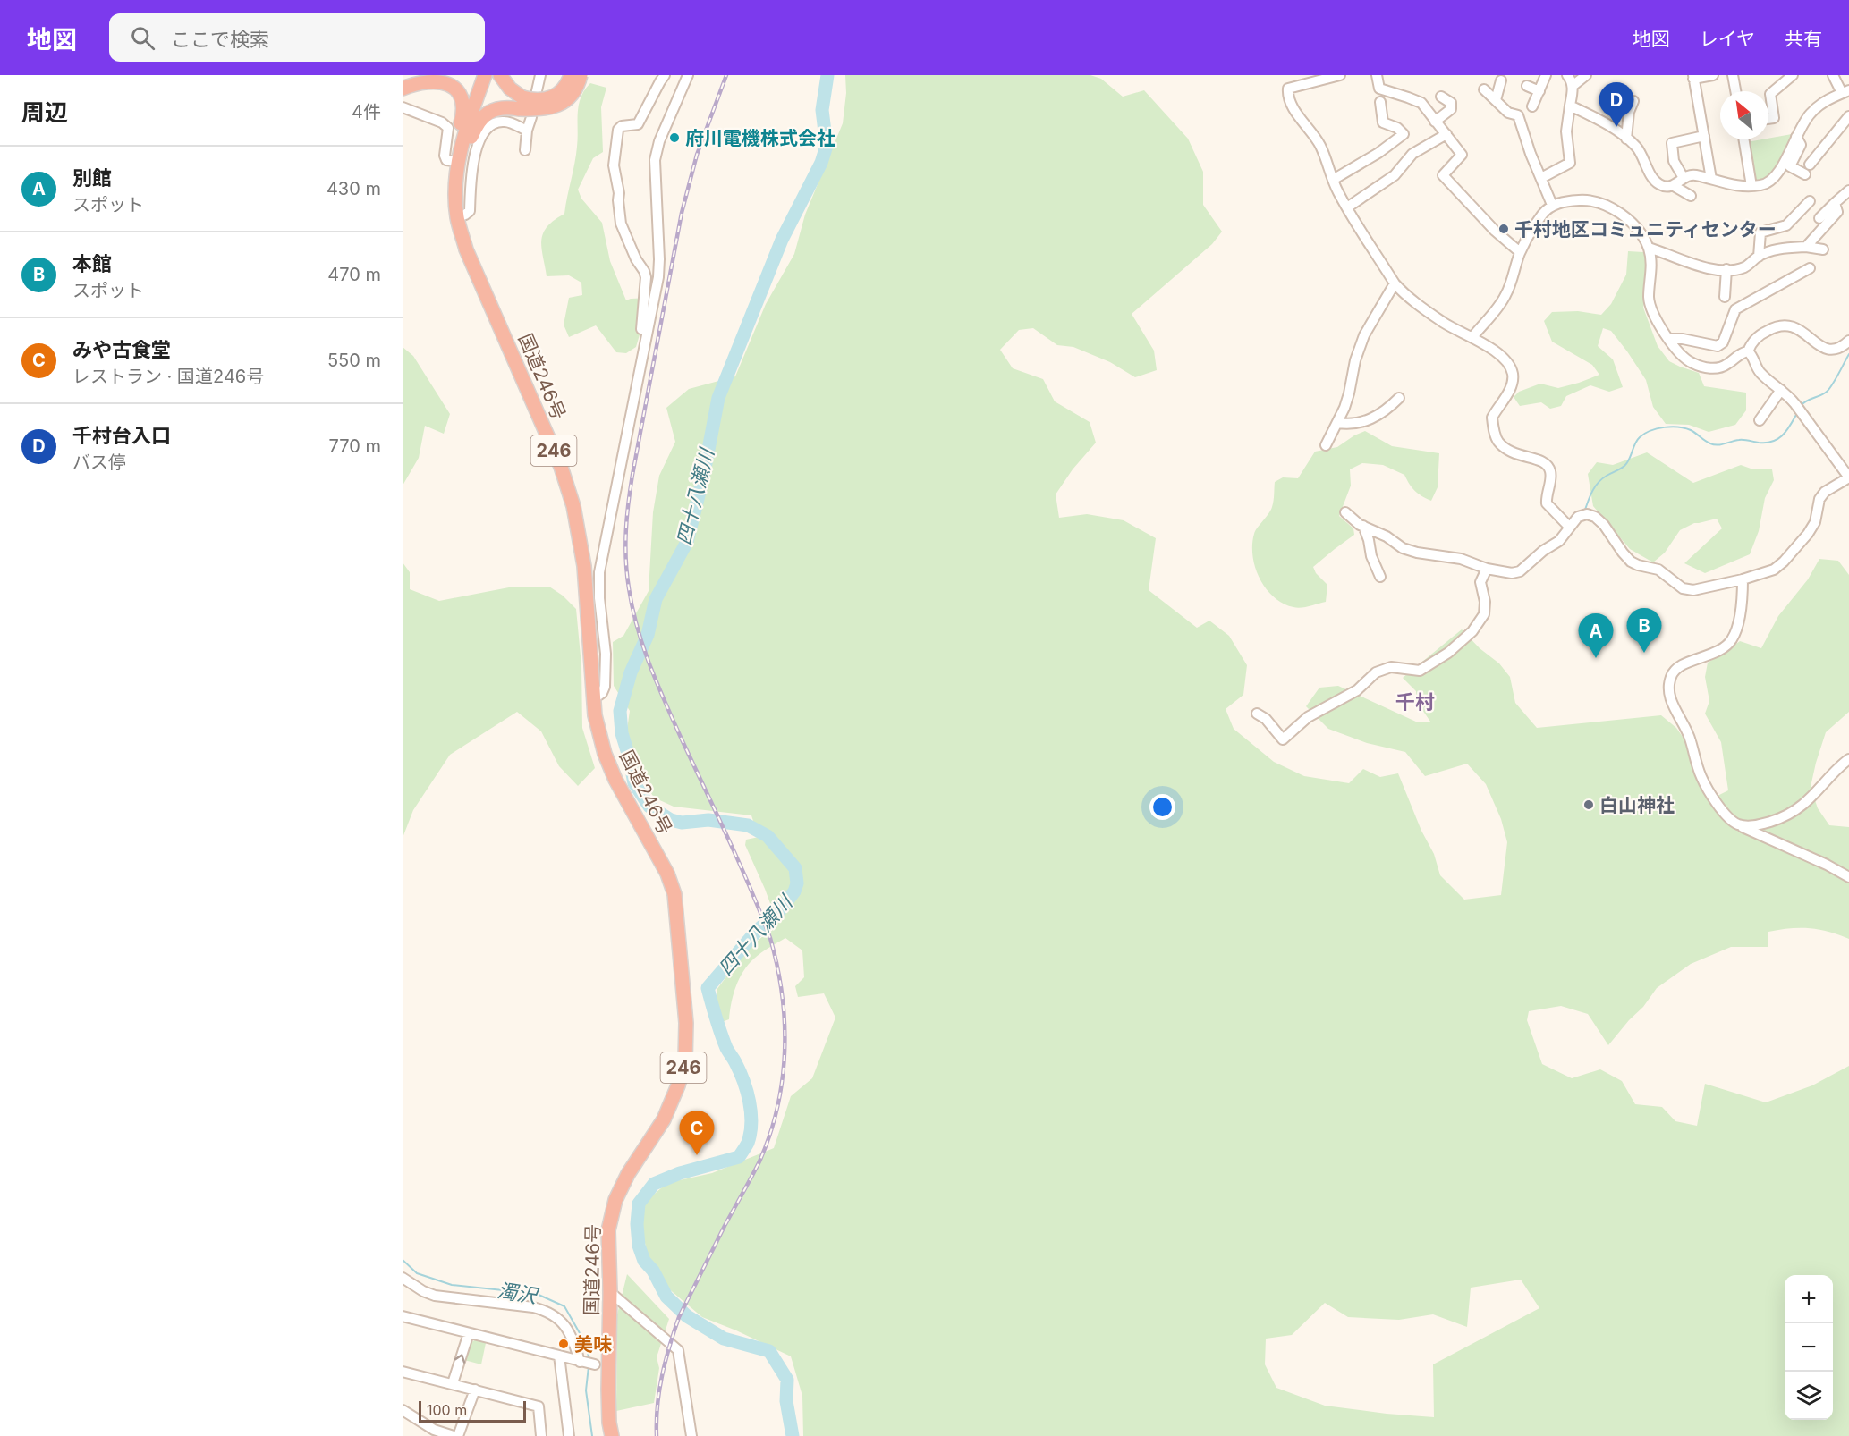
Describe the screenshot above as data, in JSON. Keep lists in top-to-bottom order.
{
  "streets": {
    "highway": ["国道246号", "246"]
  },
  "districts": ["千村"],
  "water": ["四十八瀬川", "濁沢"],
  "places": [
    "府川電機株式会社",
    "千村地区コミュニティセンター",
    "白山神社",
    "美味"
  ],
  "scale_bar": "100 m",
  "north": "top left",
  "page": {
    "header": "地図",
    "search": "ここで検索",
    "nav": ["地図", "レイヤ", "共有"],
    "heading": ["周辺", "4件"],
    "pins": [
      "D",
      "B",
      "A",
      "C"
    ],
    "list": [
      {
        "mark": "A",
        "name": "別館",
        "note": "スポット",
        "value": "430 m"
      },
      {
        "mark": "B",
        "name": "本館",
        "note": "スポット",
        "value": "470 m"
      },
      {
        "mark": "C",
        "name": "みや古食堂",
        "note": "レストラン · 国道246号",
        "value": "550 m"
      },
      {
        "mark": "D",
        "name": "千村台入口",
        "note": "バス停",
        "value": "770 m"
      }
    ],
    "map_buttons": ["+", "−"],
    "scale": "100 m"
  }
}
